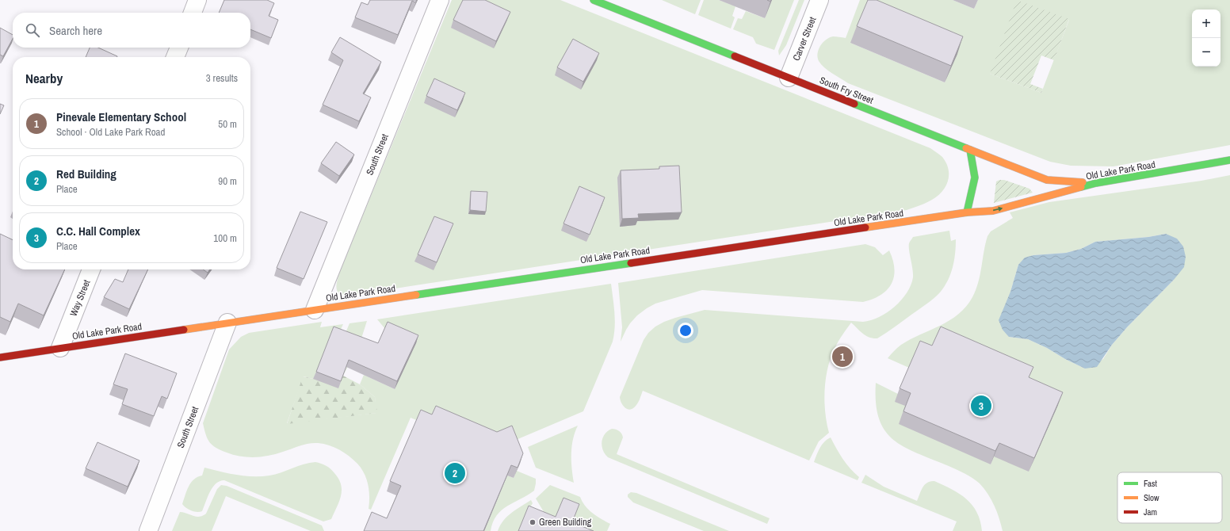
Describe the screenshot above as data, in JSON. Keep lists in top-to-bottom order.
{
  "streets": {
    "street": [
      "Carver Street",
      "South Fry Street",
      "South Street",
      "Old Lake Park Road",
      "Way Street"
    ]
  },
  "crossings": [
    ["Carver Street", "South Fry Street"],
    ["South Fry Street", "Old Lake Park Road"],
    ["South Street", "Old Lake Park Road"],
    ["Old Lake Park Road", "Way Street"]
  ],
  "places": ["Green Building"],
  "legend": ["Fast", "Slow", "Jam"],
  "page": {
    "map_buttons": ["+", "−"],
    "search": "Search here",
    "heading": ["Nearby", "3 results"],
    "list": [
      {
        "mark": "1",
        "name": "Pinevale Elementary School",
        "note": "School · Old Lake Park Road",
        "value": "50 m"
      },
      {
        "mark": "2",
        "name": "Red Building",
        "note": "Place",
        "value": "90 m"
      },
      {
        "mark": "3",
        "name": "C.C. Hall Complex",
        "note": "Place",
        "value": "100 m"
      }
    ],
    "pins": ["1", "3", "2"]
  }
}
